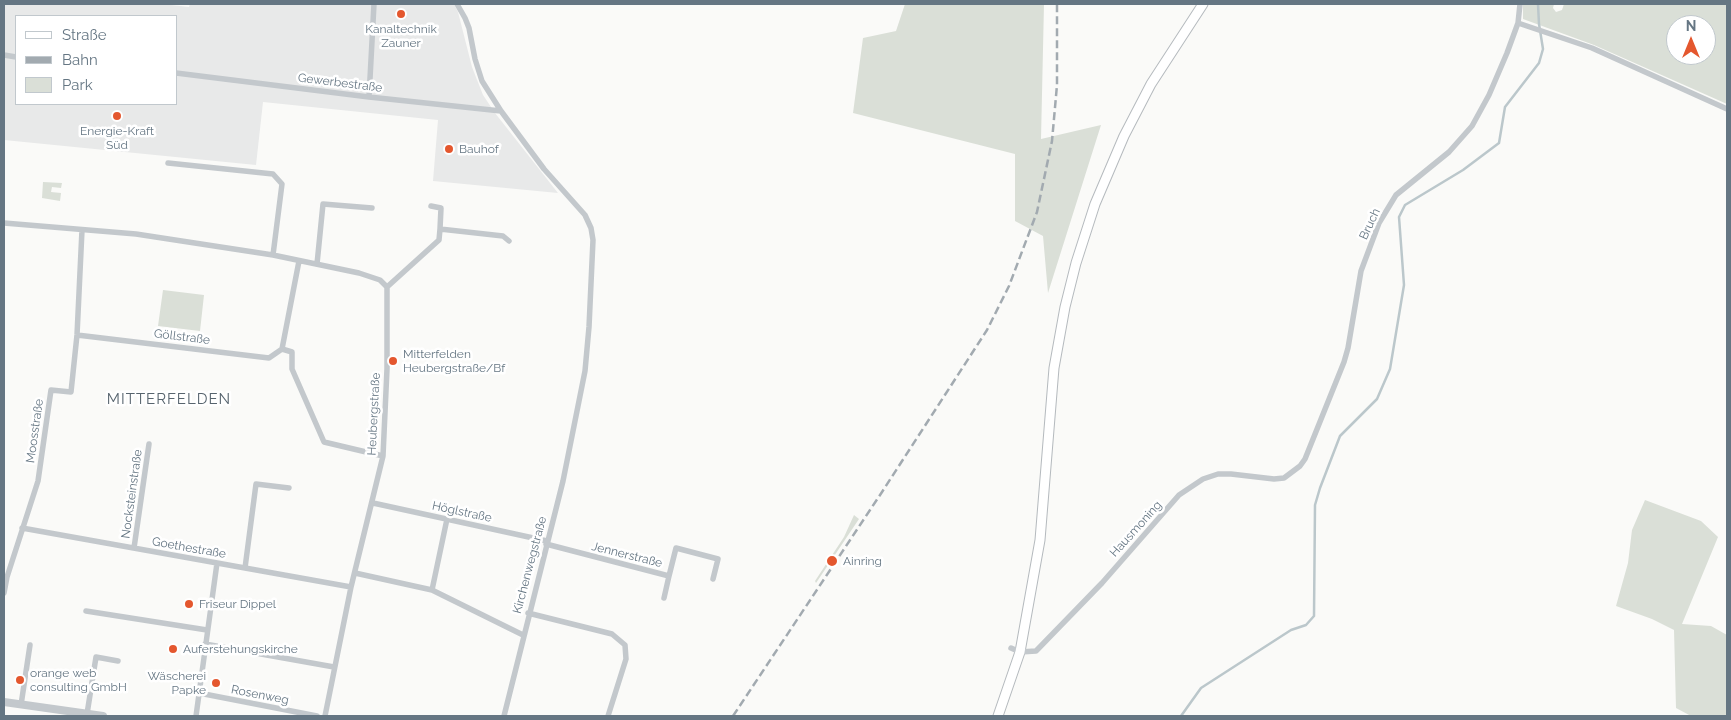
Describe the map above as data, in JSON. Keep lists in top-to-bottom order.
{
  "streets": {
    "street": [
      "Gewerbestraße",
      "Bruch",
      "Göllstraße",
      "Heubergstraße",
      "Moosstraße",
      "Nocksteinstraße",
      "Höglstraße",
      "Hausmoning",
      "Goethestraße",
      "Jennerstraße",
      "Kirchenwegstraße",
      "Rosenweg"
    ]
  },
  "crossings": [
    ["Gewerbestraße", "Kirchenwegstraße"],
    ["Bruch", "Hausmoning"],
    ["Göllstraße", "Moosstraße"],
    ["Heubergstraße", "Höglstraße"],
    ["Heubergstraße", "Goethestraße"],
    ["Moosstraße", "Goethestraße"],
    ["Nocksteinstraße", "Goethestraße"],
    ["Höglstraße", "Jennerstraße"],
    ["Höglstraße", "Kirchenwegstraße"],
    ["Jennerstraße", "Kirchenwegstraße"]
  ],
  "districts": ["MITTERFELDEN"],
  "places": [
    "Kanaltechnik Zauner",
    "Energie-Kraft Süd",
    "Bauhof",
    "Mitterfelden Heubergstraße/Bf",
    "Ainring",
    "Friseur Dippel",
    "Auferstehungskirche",
    "orange web consulting GmbH",
    "Wäscherei Papke"
  ],
  "legend": ["Straße", "Bahn", "Park"],
  "north": "top"
}
